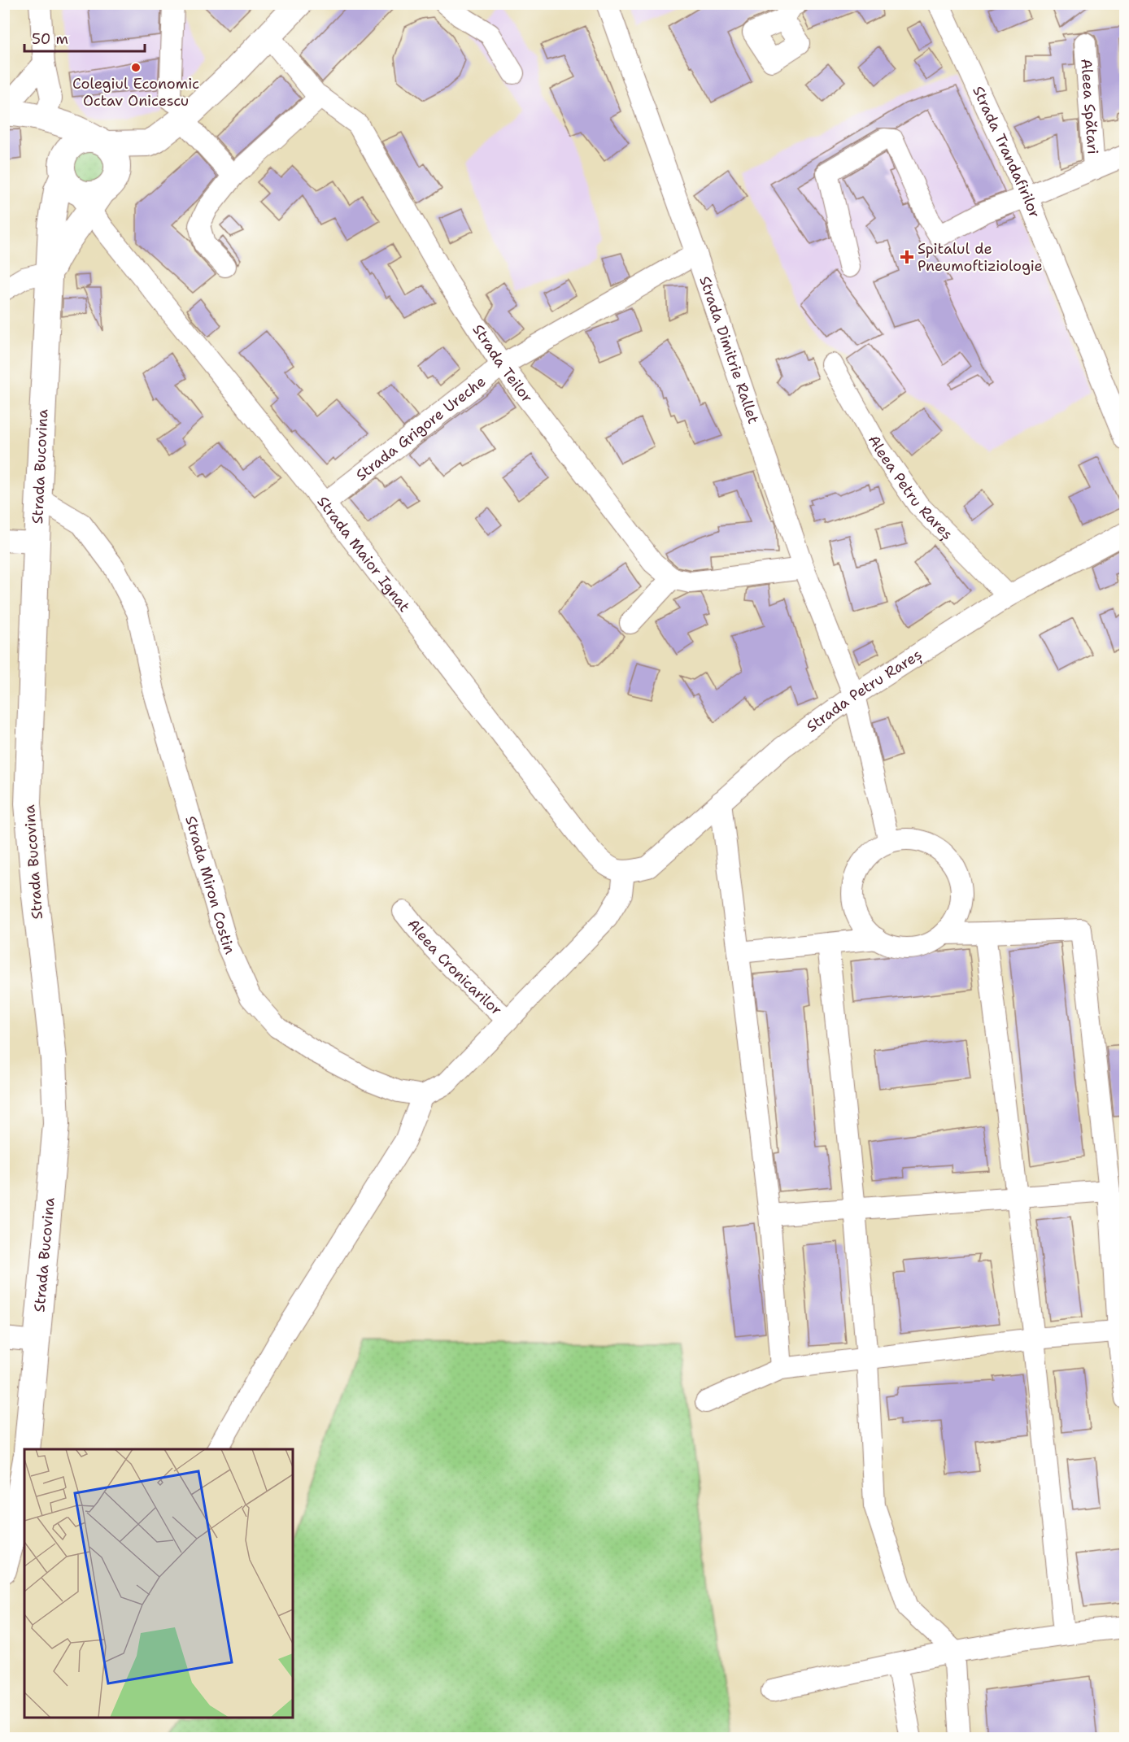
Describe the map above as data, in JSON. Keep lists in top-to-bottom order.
{
  "streets": {
    "main road": ["Strada Bucovina"],
    "street": [
      "Aleea Spătari",
      "Strada Trandafirilor",
      "Strada Dimitrie Rallet",
      "Strada Teilor",
      "Strada Grigore Ureche",
      "Aleea Petru Rareș",
      "Strada Maior Ignat",
      "Strada Petru Rareș",
      "Strada Miron Costin",
      "Aleea Cronicarilor"
    ]
  },
  "crossings": [
    ["Strada Dimitrie Rallet", "Strada Grigore Ureche"],
    ["Strada Dimitrie Rallet", "Strada Petru Rareș"],
    ["Strada Teilor", "Strada Grigore Ureche"],
    ["Strada Grigore Ureche", "Strada Maior Ignat"],
    ["Strada Bucovina", "Strada Maior Ignat"],
    ["Strada Bucovina", "Strada Miron Costin"],
    ["Aleea Petru Rareș", "Strada Petru Rareș"],
    ["Strada Maior Ignat", "Strada Petru Rareș"]
  ],
  "places": {
    "other": ["Colegiul Economic Octav Onicescu"],
    "health": ["Spitalul de Pneumoftiziologie"]
  },
  "scale_bar": "50 m"
}
